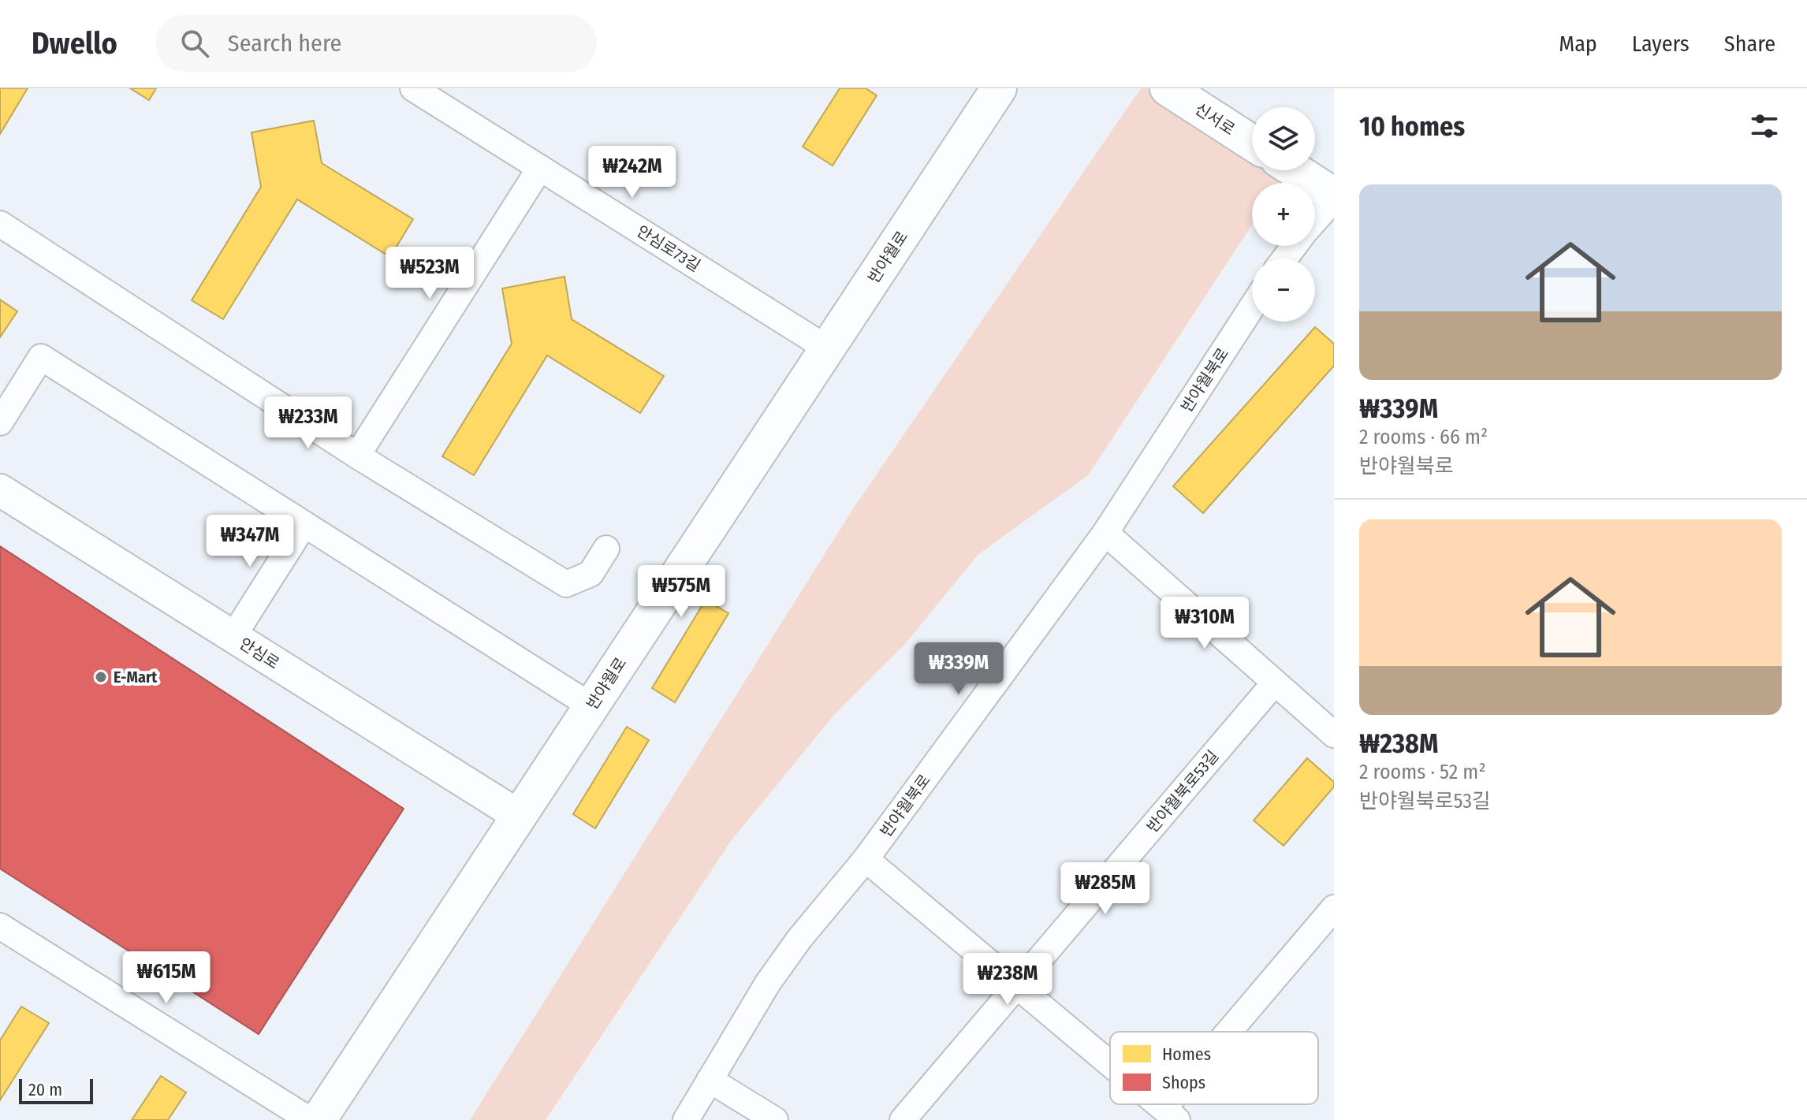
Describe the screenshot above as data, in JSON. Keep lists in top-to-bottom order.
{
  "streets": {
    "main road": ["신서로", "반야월로"],
    "street": [
      "안심로73길",
      "반야월북로",
      "안심로",
      "반야월북로53길"
    ]
  },
  "crossings": [
    ["안심로73길", "반야월로"],
    ["반야월로", "안심로"]
  ],
  "places": ["E-Mart"],
  "legend": ["Homes", "Shops"],
  "scale_bar": "20 m",
  "page": {
    "header": "Dwello",
    "search": "Search here",
    "nav": ["Map", "Layers", "Share"],
    "heading": "10 homes",
    "map_buttons": ["+", "−"],
    "price": [
      "₩242M",
      "₩523M",
      "₩233M",
      "₩347M",
      "₩575M",
      "₩310M",
      "₩339M",
      "₩285M",
      "₩615M",
      "₩238M"
    ],
    "list": [
      {
        "name": "₩339M",
        "note": "2 rooms · 66 m² · 반야월북로"
      },
      {
        "name": "₩238M",
        "note": "2 rooms · 52 m² · 반야월북로53길"
      }
    ],
    "scale": "20 m"
  }
}
